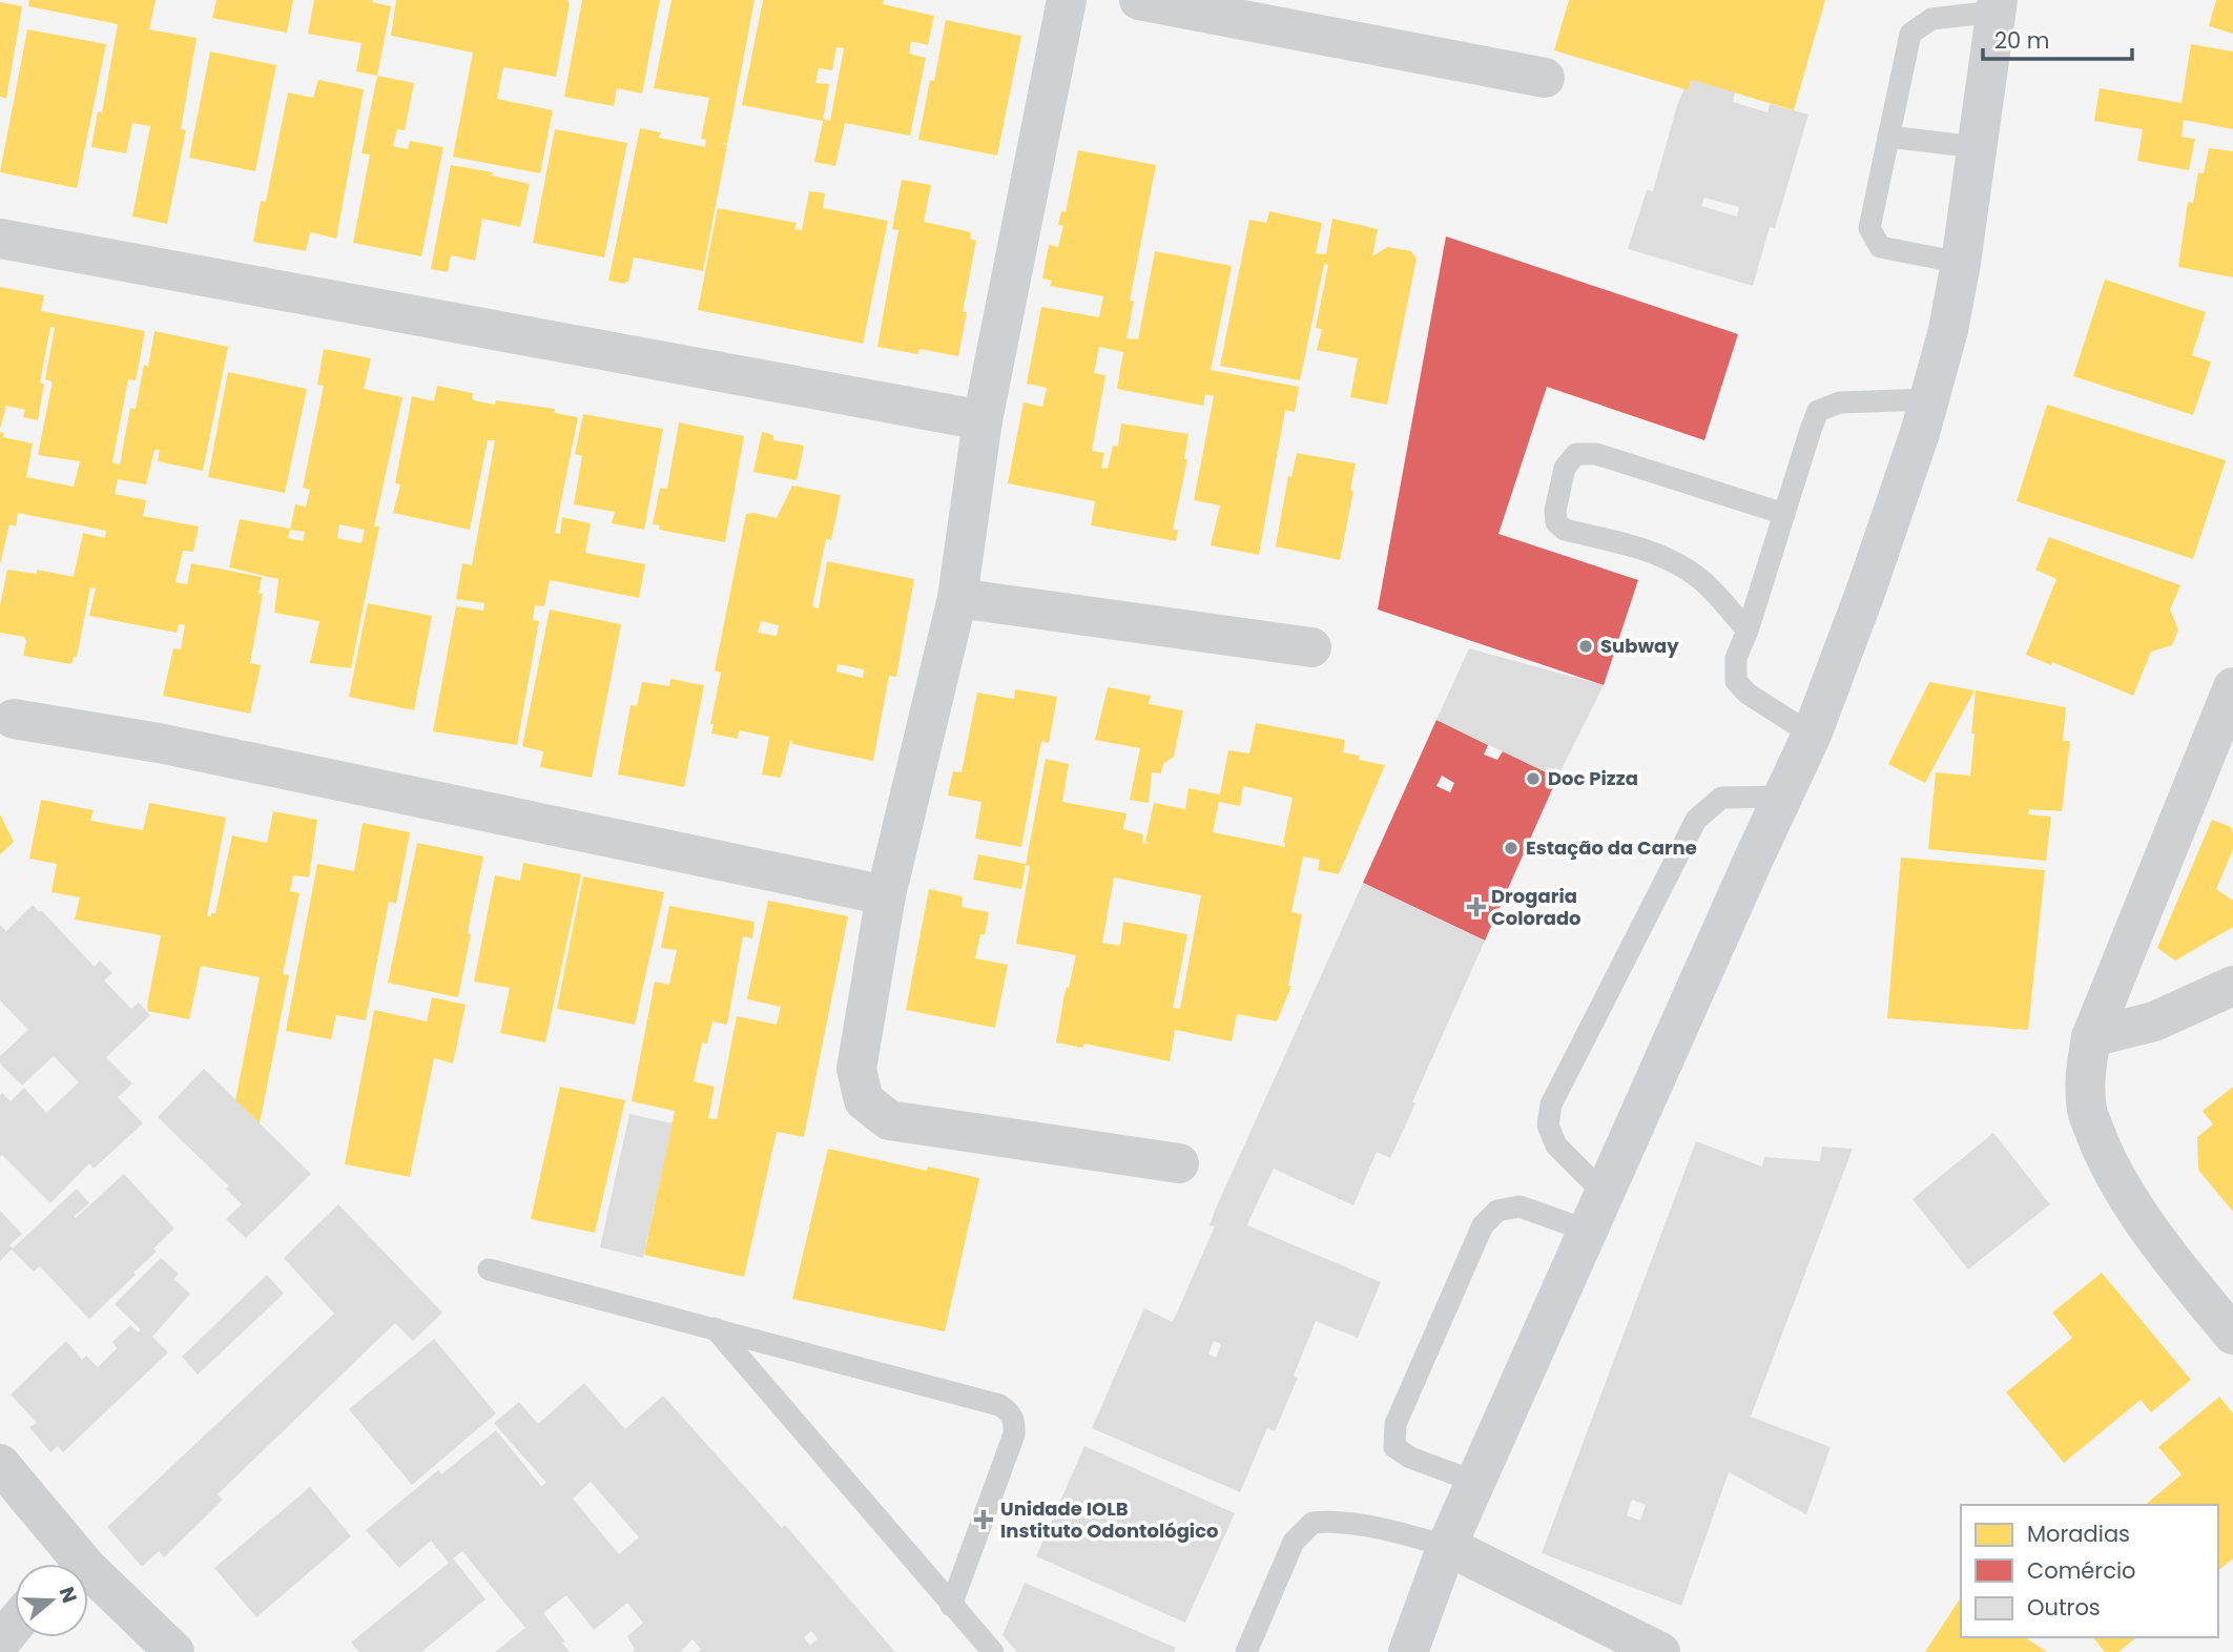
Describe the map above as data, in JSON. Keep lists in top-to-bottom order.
{
  "places": {
    "other": ["Subway", "Doc Pizza", "Estação da Carne"],
    "health": ["Drogaria Colorado", "Unidade IOLB Instituto Odontológico"]
  },
  "legend": ["Moradias", "Comércio", "Outros"],
  "scale_bar": "20 m",
  "north": "right"
}
